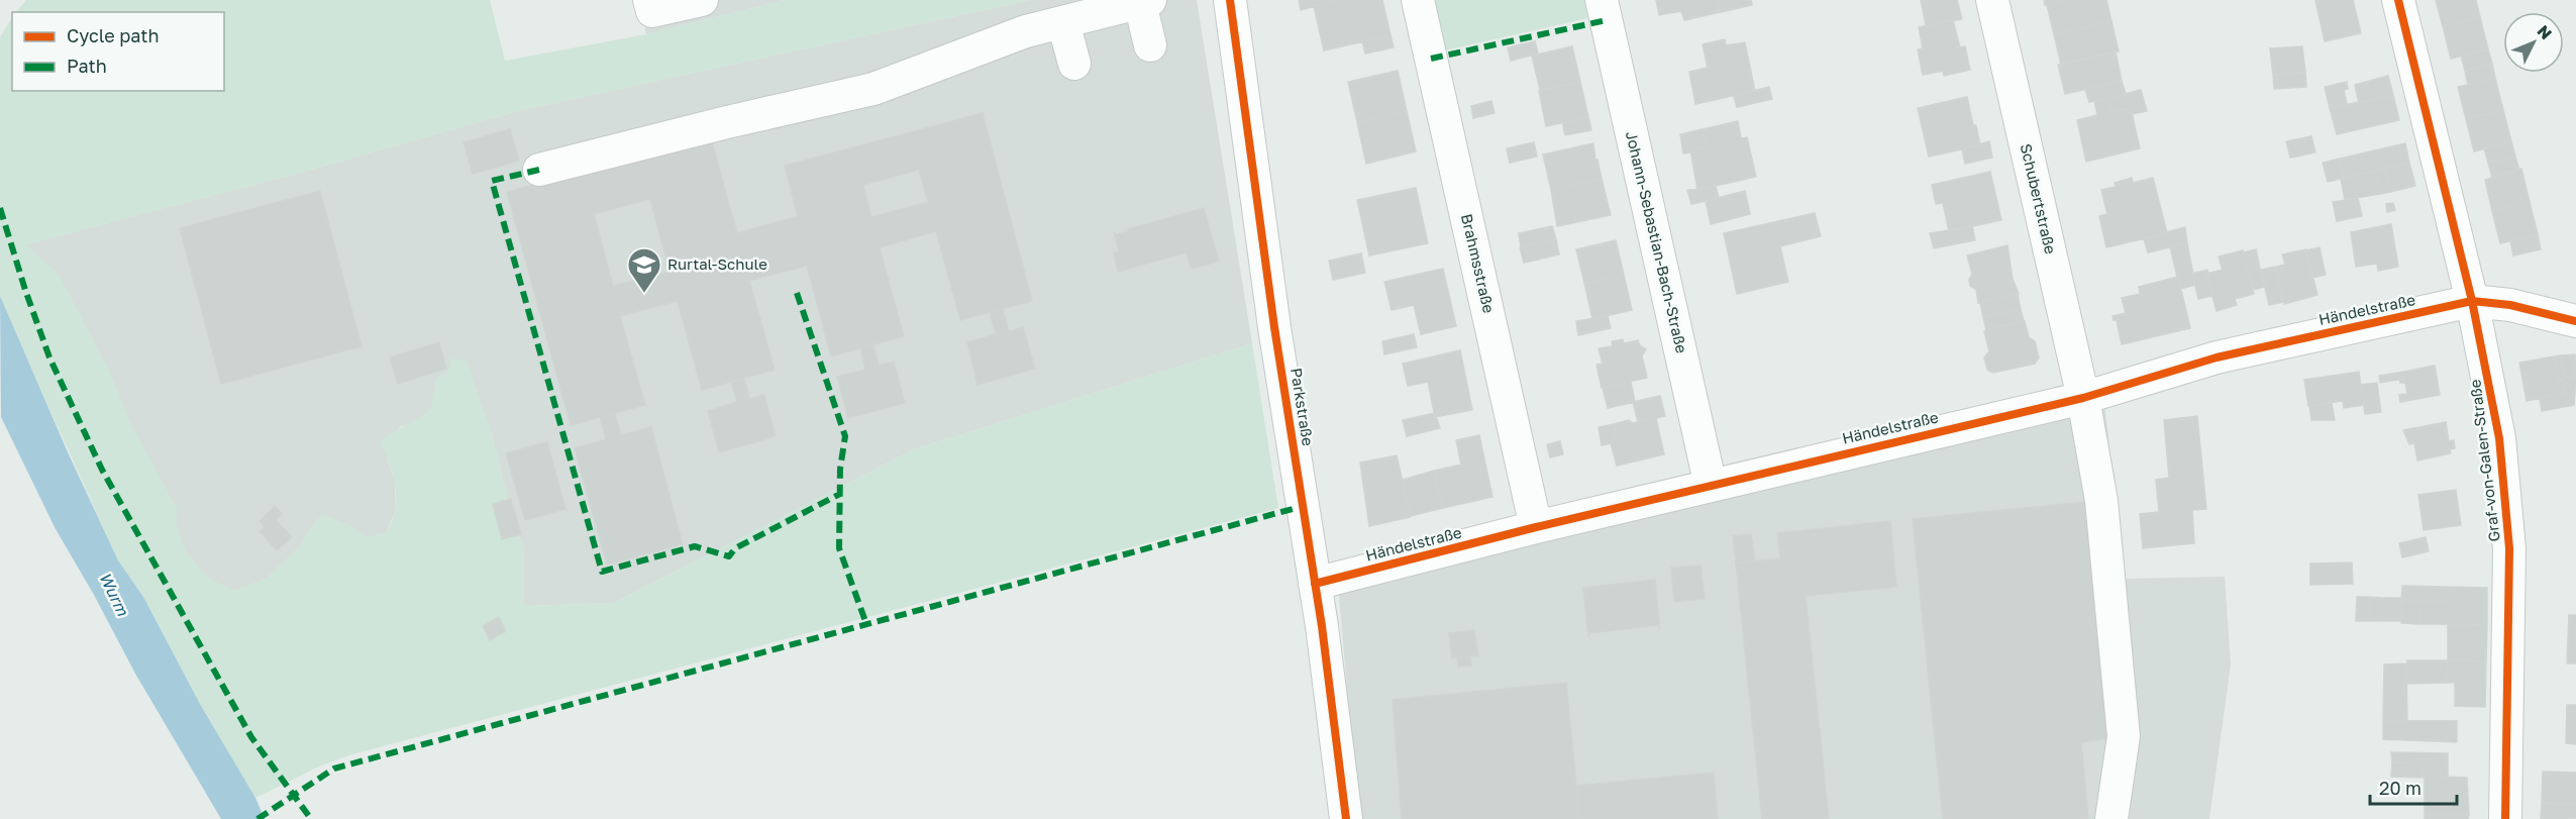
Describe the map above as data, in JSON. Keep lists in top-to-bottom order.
{
  "streets": {
    "street": [
      "Schubertstraße",
      "Johann-Sebastian-Bach-Straße",
      "Brahmsstraße",
      "Händelstraße",
      "Parkstraße",
      "Graf-von-Galen-Straße"
    ]
  },
  "crossings": [
    ["Schubertstraße", "Händelstraße"],
    ["Johann-Sebastian-Bach-Straße", "Händelstraße"],
    ["Brahmsstraße", "Händelstraße"],
    ["Händelstraße", "Parkstraße"],
    ["Händelstraße", "Graf-von-Galen-Straße"]
  ],
  "water": ["Wurm"],
  "places": {
    "school or university": ["Rurtal-Schule"]
  },
  "legend": ["Cycle path", "Path"],
  "scale_bar": "20 m",
  "north": "top right"
}
